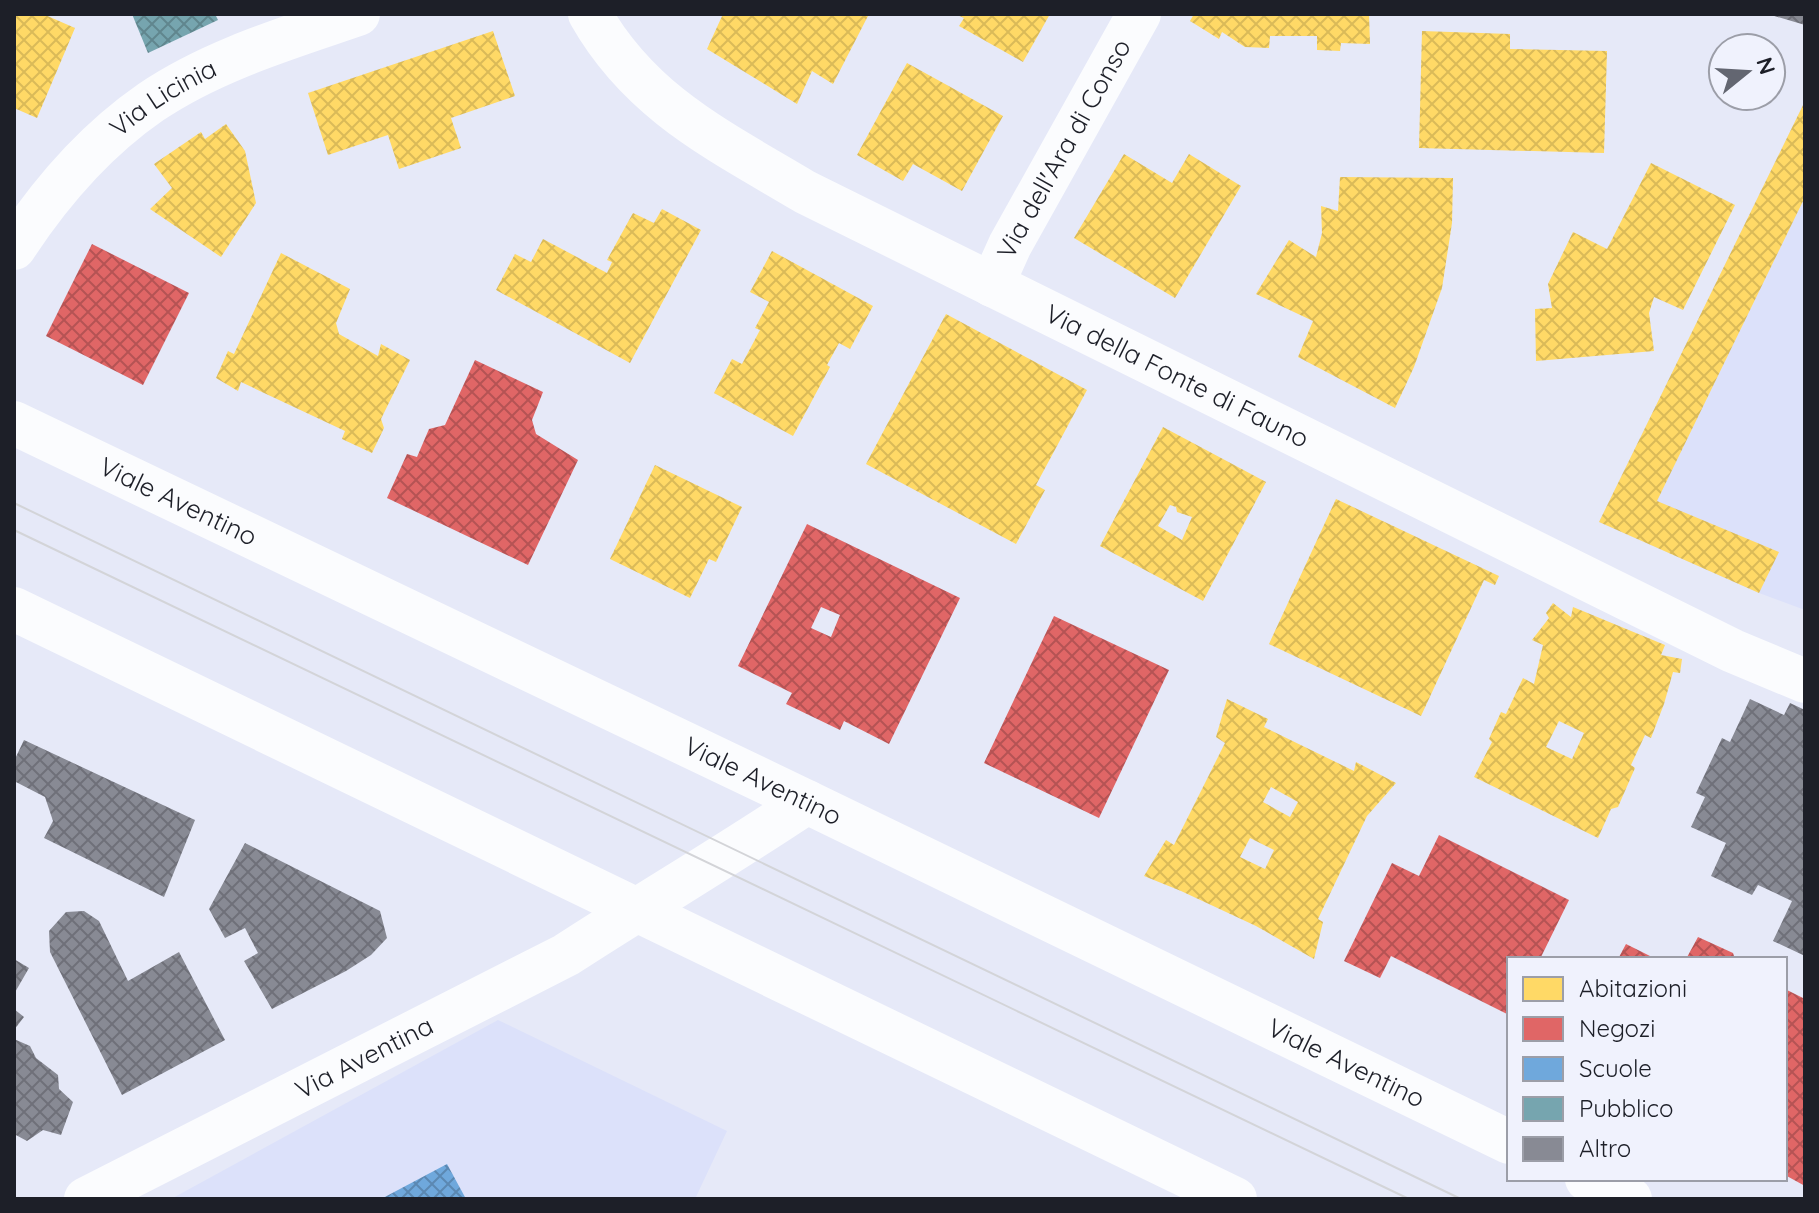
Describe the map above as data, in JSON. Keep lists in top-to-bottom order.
{
  "streets": {
    "main road": [
      "Via Licinia",
      "Via dell'Ara di Conso",
      "Via della Fonte di Fauno",
      "Viale Aventino",
      "Via Aventina"
    ]
  },
  "crossings": [
    ["Via dell'Ara di Conso", "Via della Fonte di Fauno"],
    ["Viale Aventino", "Via Aventina"]
  ],
  "legend": [
    "Abitazioni",
    "Negozi",
    "Scuole",
    "Pubblico",
    "Altro"
  ],
  "north": "right"
}
